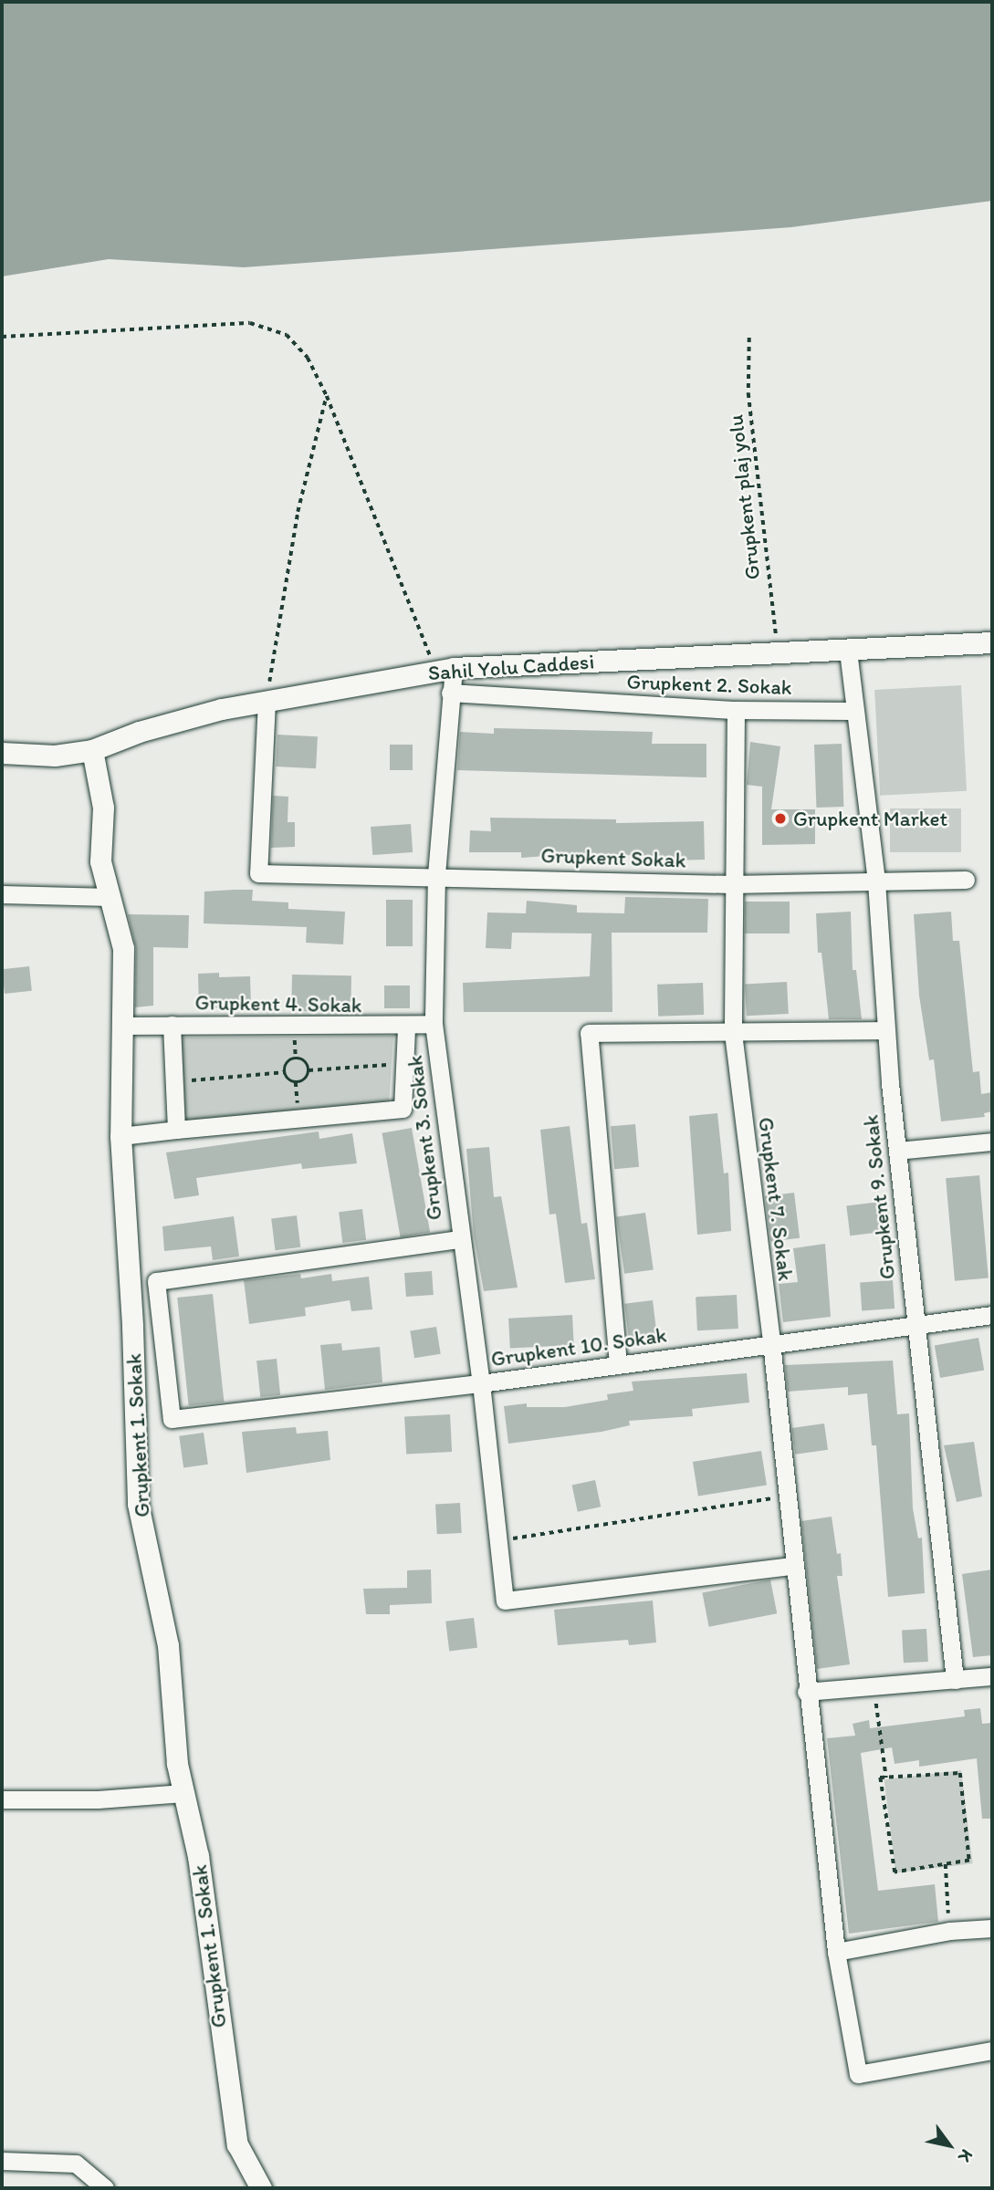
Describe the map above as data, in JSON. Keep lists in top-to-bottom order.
{
  "streets": {
    "street": [
      "Sahil Yolu Caddesi",
      "Grupkent 2. Sokak",
      "Grupkent Sokak",
      "Grupkent 4. Sokak",
      "Grupkent 3. Sokak",
      "Grupkent 9. Sokak",
      "Grupkent 7. Sokak",
      "Grupkent 10. Sokak",
      "Grupkent 1. Sokak"
    ],
    "path": ["Grupkent plaj yolu"]
  },
  "crossings": [
    ["Grupkent plaj yolu", "Sahil Yolu Caddesi"],
    ["Sahil Yolu Caddesi", "Grupkent Sokak"],
    ["Sahil Yolu Caddesi", "Grupkent 3. Sokak"],
    ["Sahil Yolu Caddesi", "Grupkent 9. Sokak"],
    ["Sahil Yolu Caddesi", "Grupkent 1. Sokak"],
    ["Grupkent 2. Sokak", "Grupkent 3. Sokak"],
    ["Grupkent 2. Sokak", "Grupkent 9. Sokak"],
    ["Grupkent 2. Sokak", "Grupkent 7. Sokak"],
    ["Grupkent Sokak", "Grupkent 3. Sokak"],
    ["Grupkent Sokak", "Grupkent 9. Sokak"],
    ["Grupkent Sokak", "Grupkent 7. Sokak"],
    ["Grupkent 4. Sokak", "Grupkent 3. Sokak"],
    ["Grupkent 4. Sokak", "Grupkent 1. Sokak"],
    ["Grupkent 3. Sokak", "Grupkent 7. Sokak"],
    ["Grupkent 3. Sokak", "Grupkent 10. Sokak"],
    ["Grupkent 9. Sokak", "Grupkent 10. Sokak"],
    ["Grupkent 7. Sokak", "Grupkent 10. Sokak"]
  ],
  "places": ["Grupkent Market"],
  "north": "bottom right"
}
